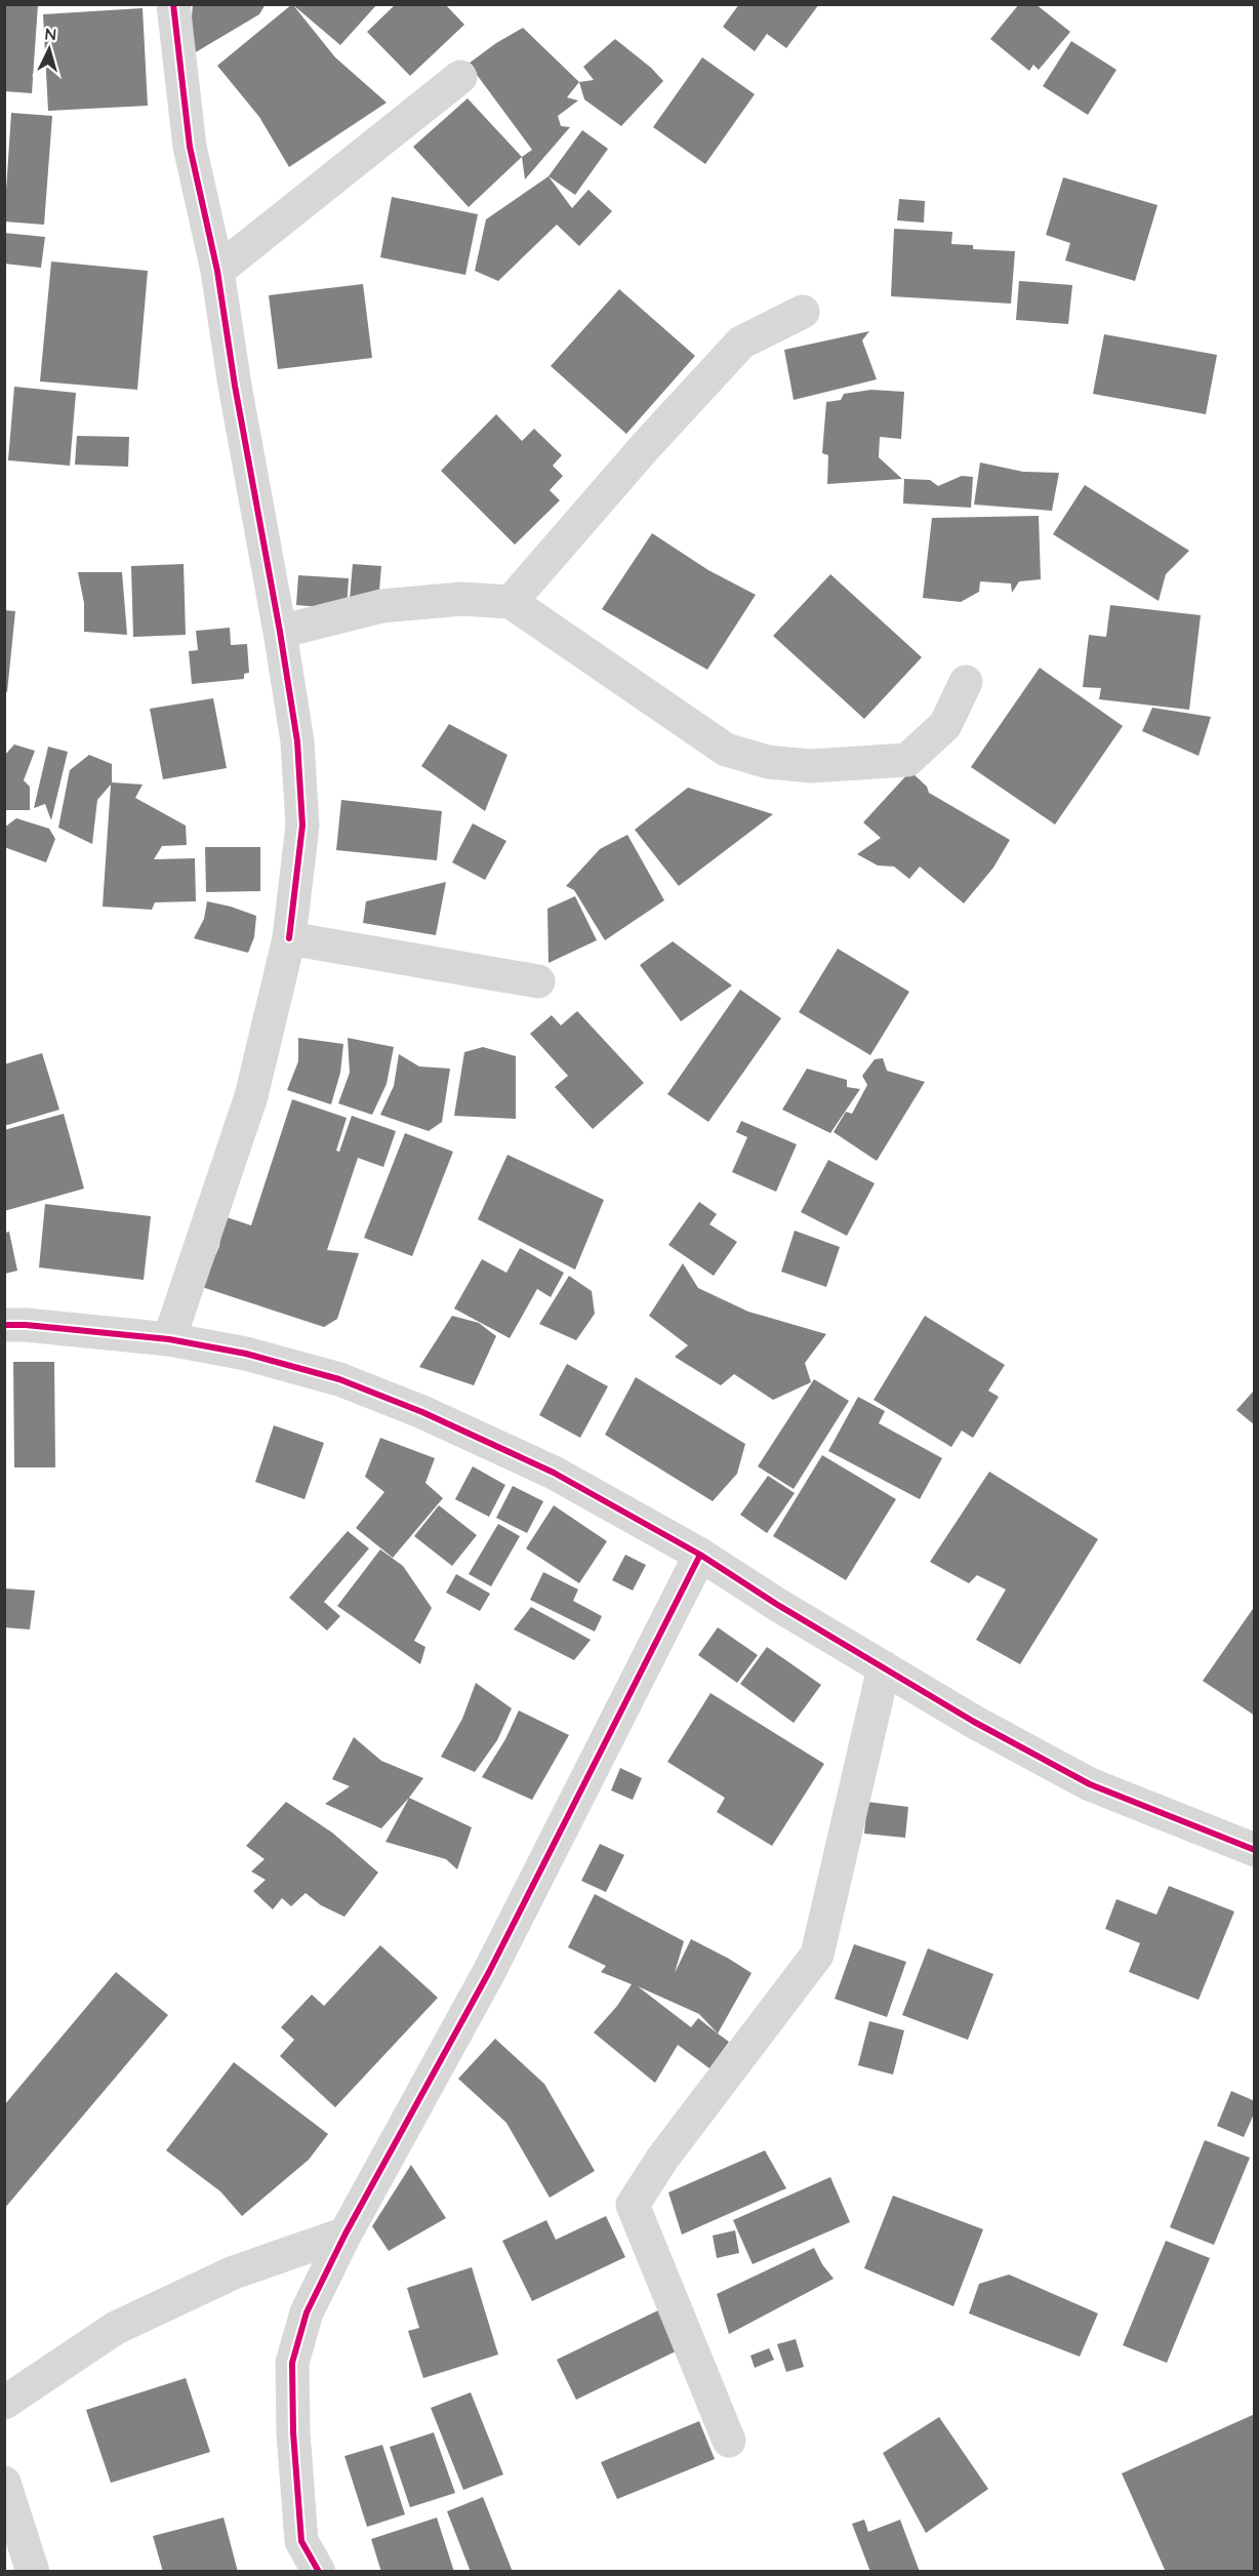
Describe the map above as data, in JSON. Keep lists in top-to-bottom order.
{
  "north": "top"
}
